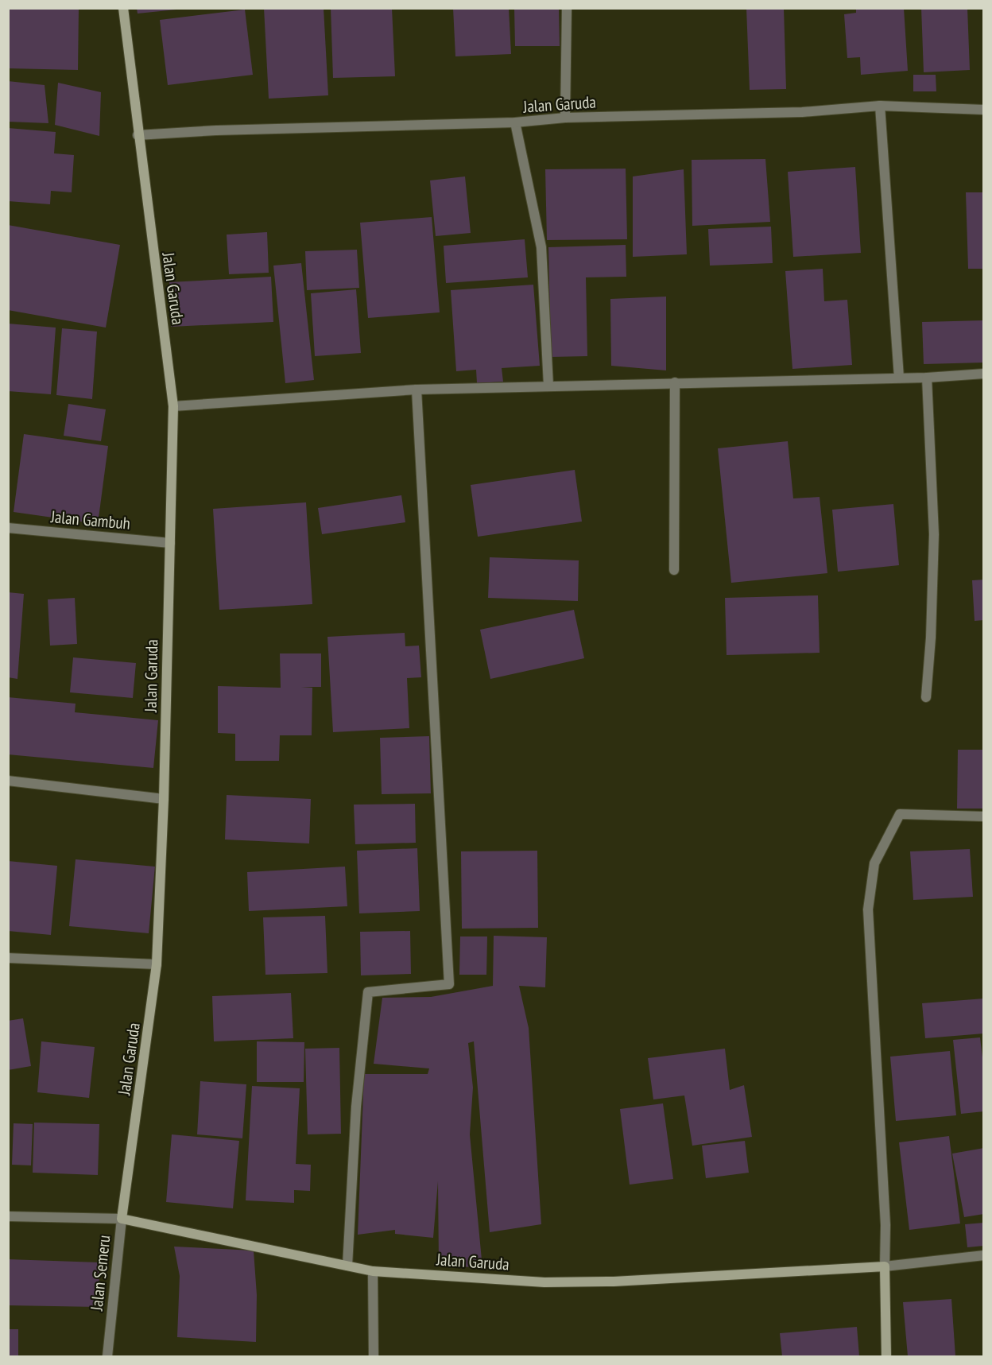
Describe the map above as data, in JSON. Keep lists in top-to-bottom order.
{
  "streets": {
    "main road": ["Jalan Garuda"],
    "street": ["Jalan Gambuh", "Jalan Semeru"]
  },
  "crossings": [
    ["Jalan Garuda", "Jalan Gambuh"],
    ["Jalan Garuda", "Jalan Semeru"]
  ]
}
